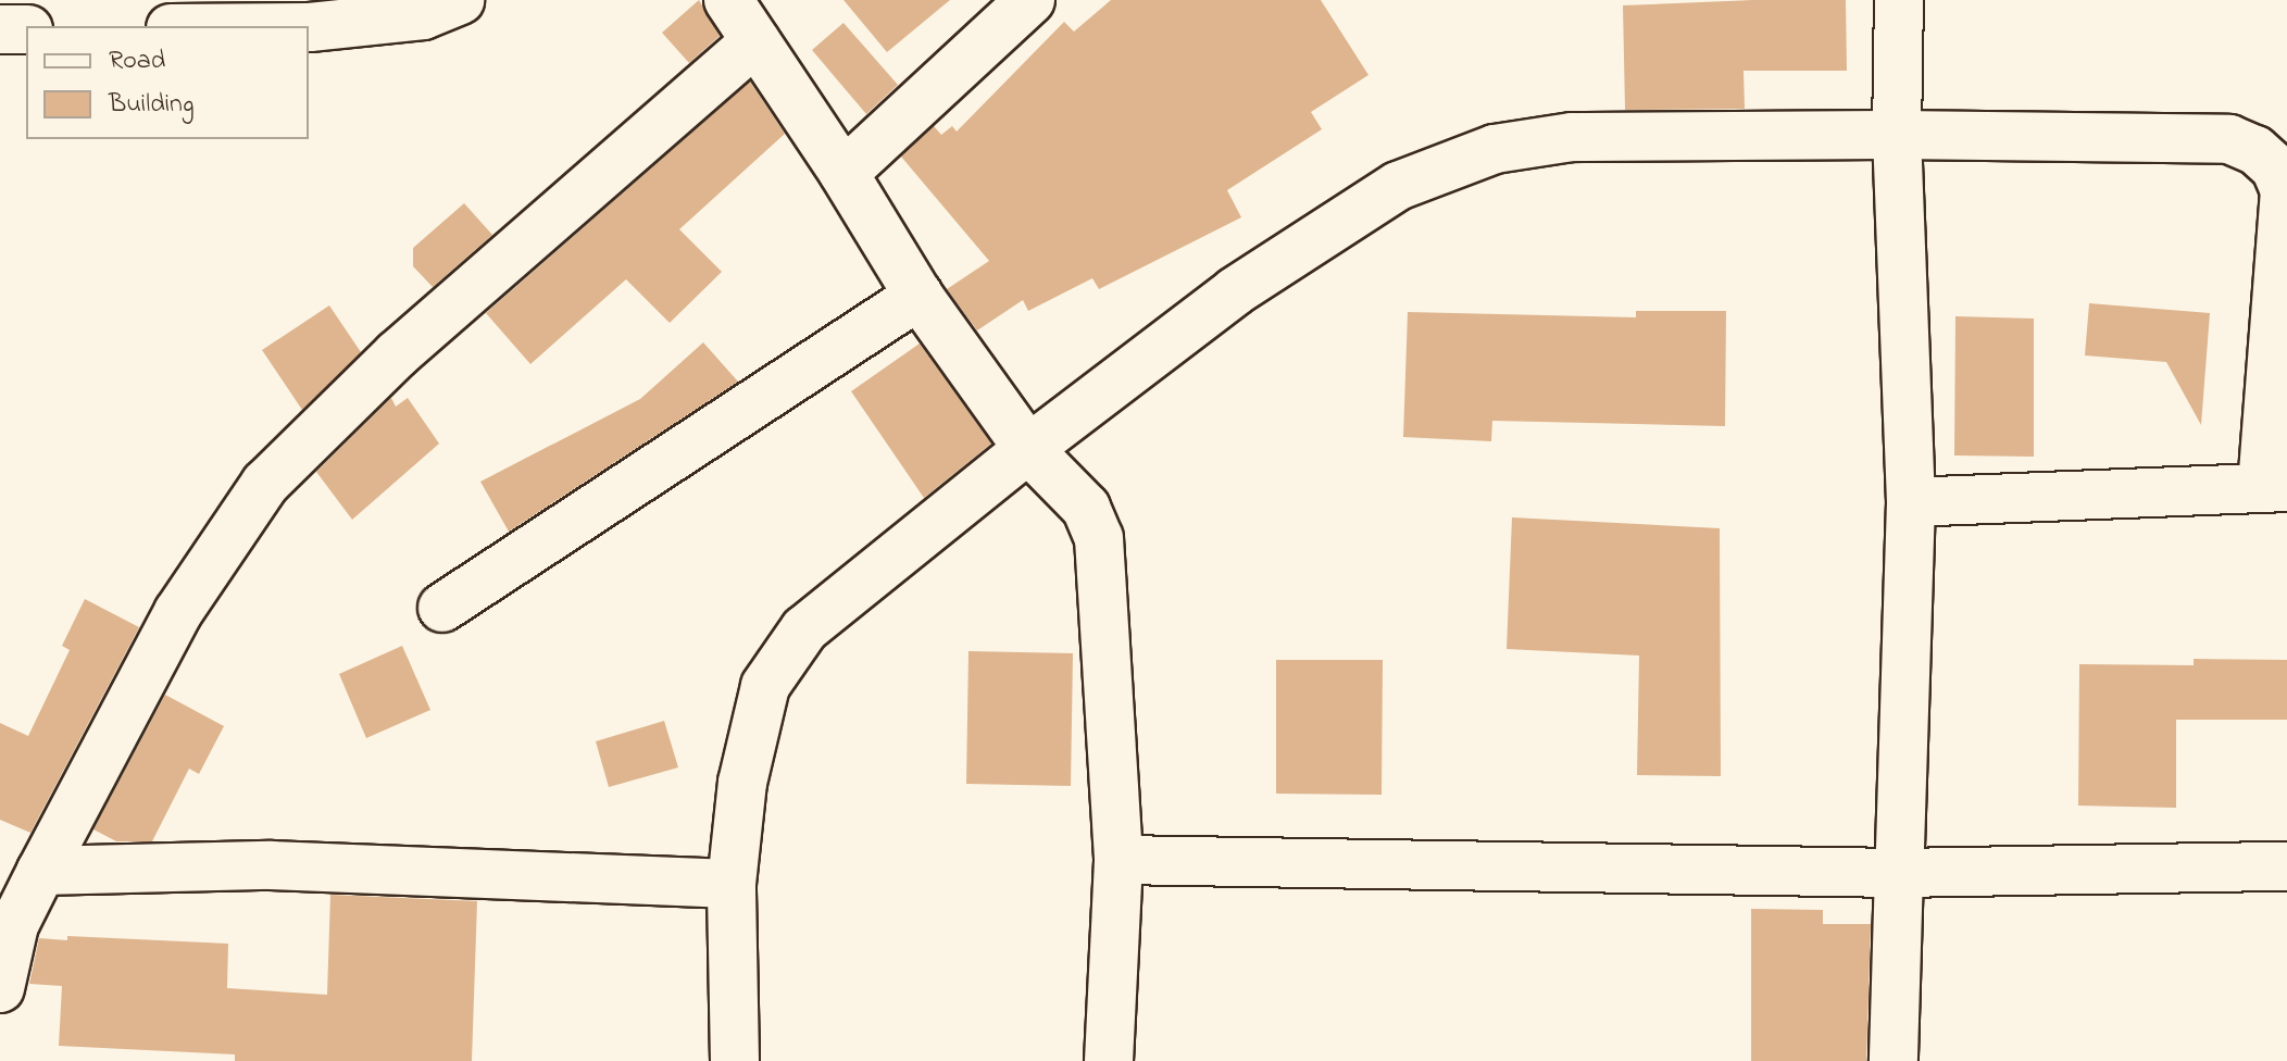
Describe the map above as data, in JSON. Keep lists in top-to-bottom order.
{
  "legend": ["Road", "Building"]
}
